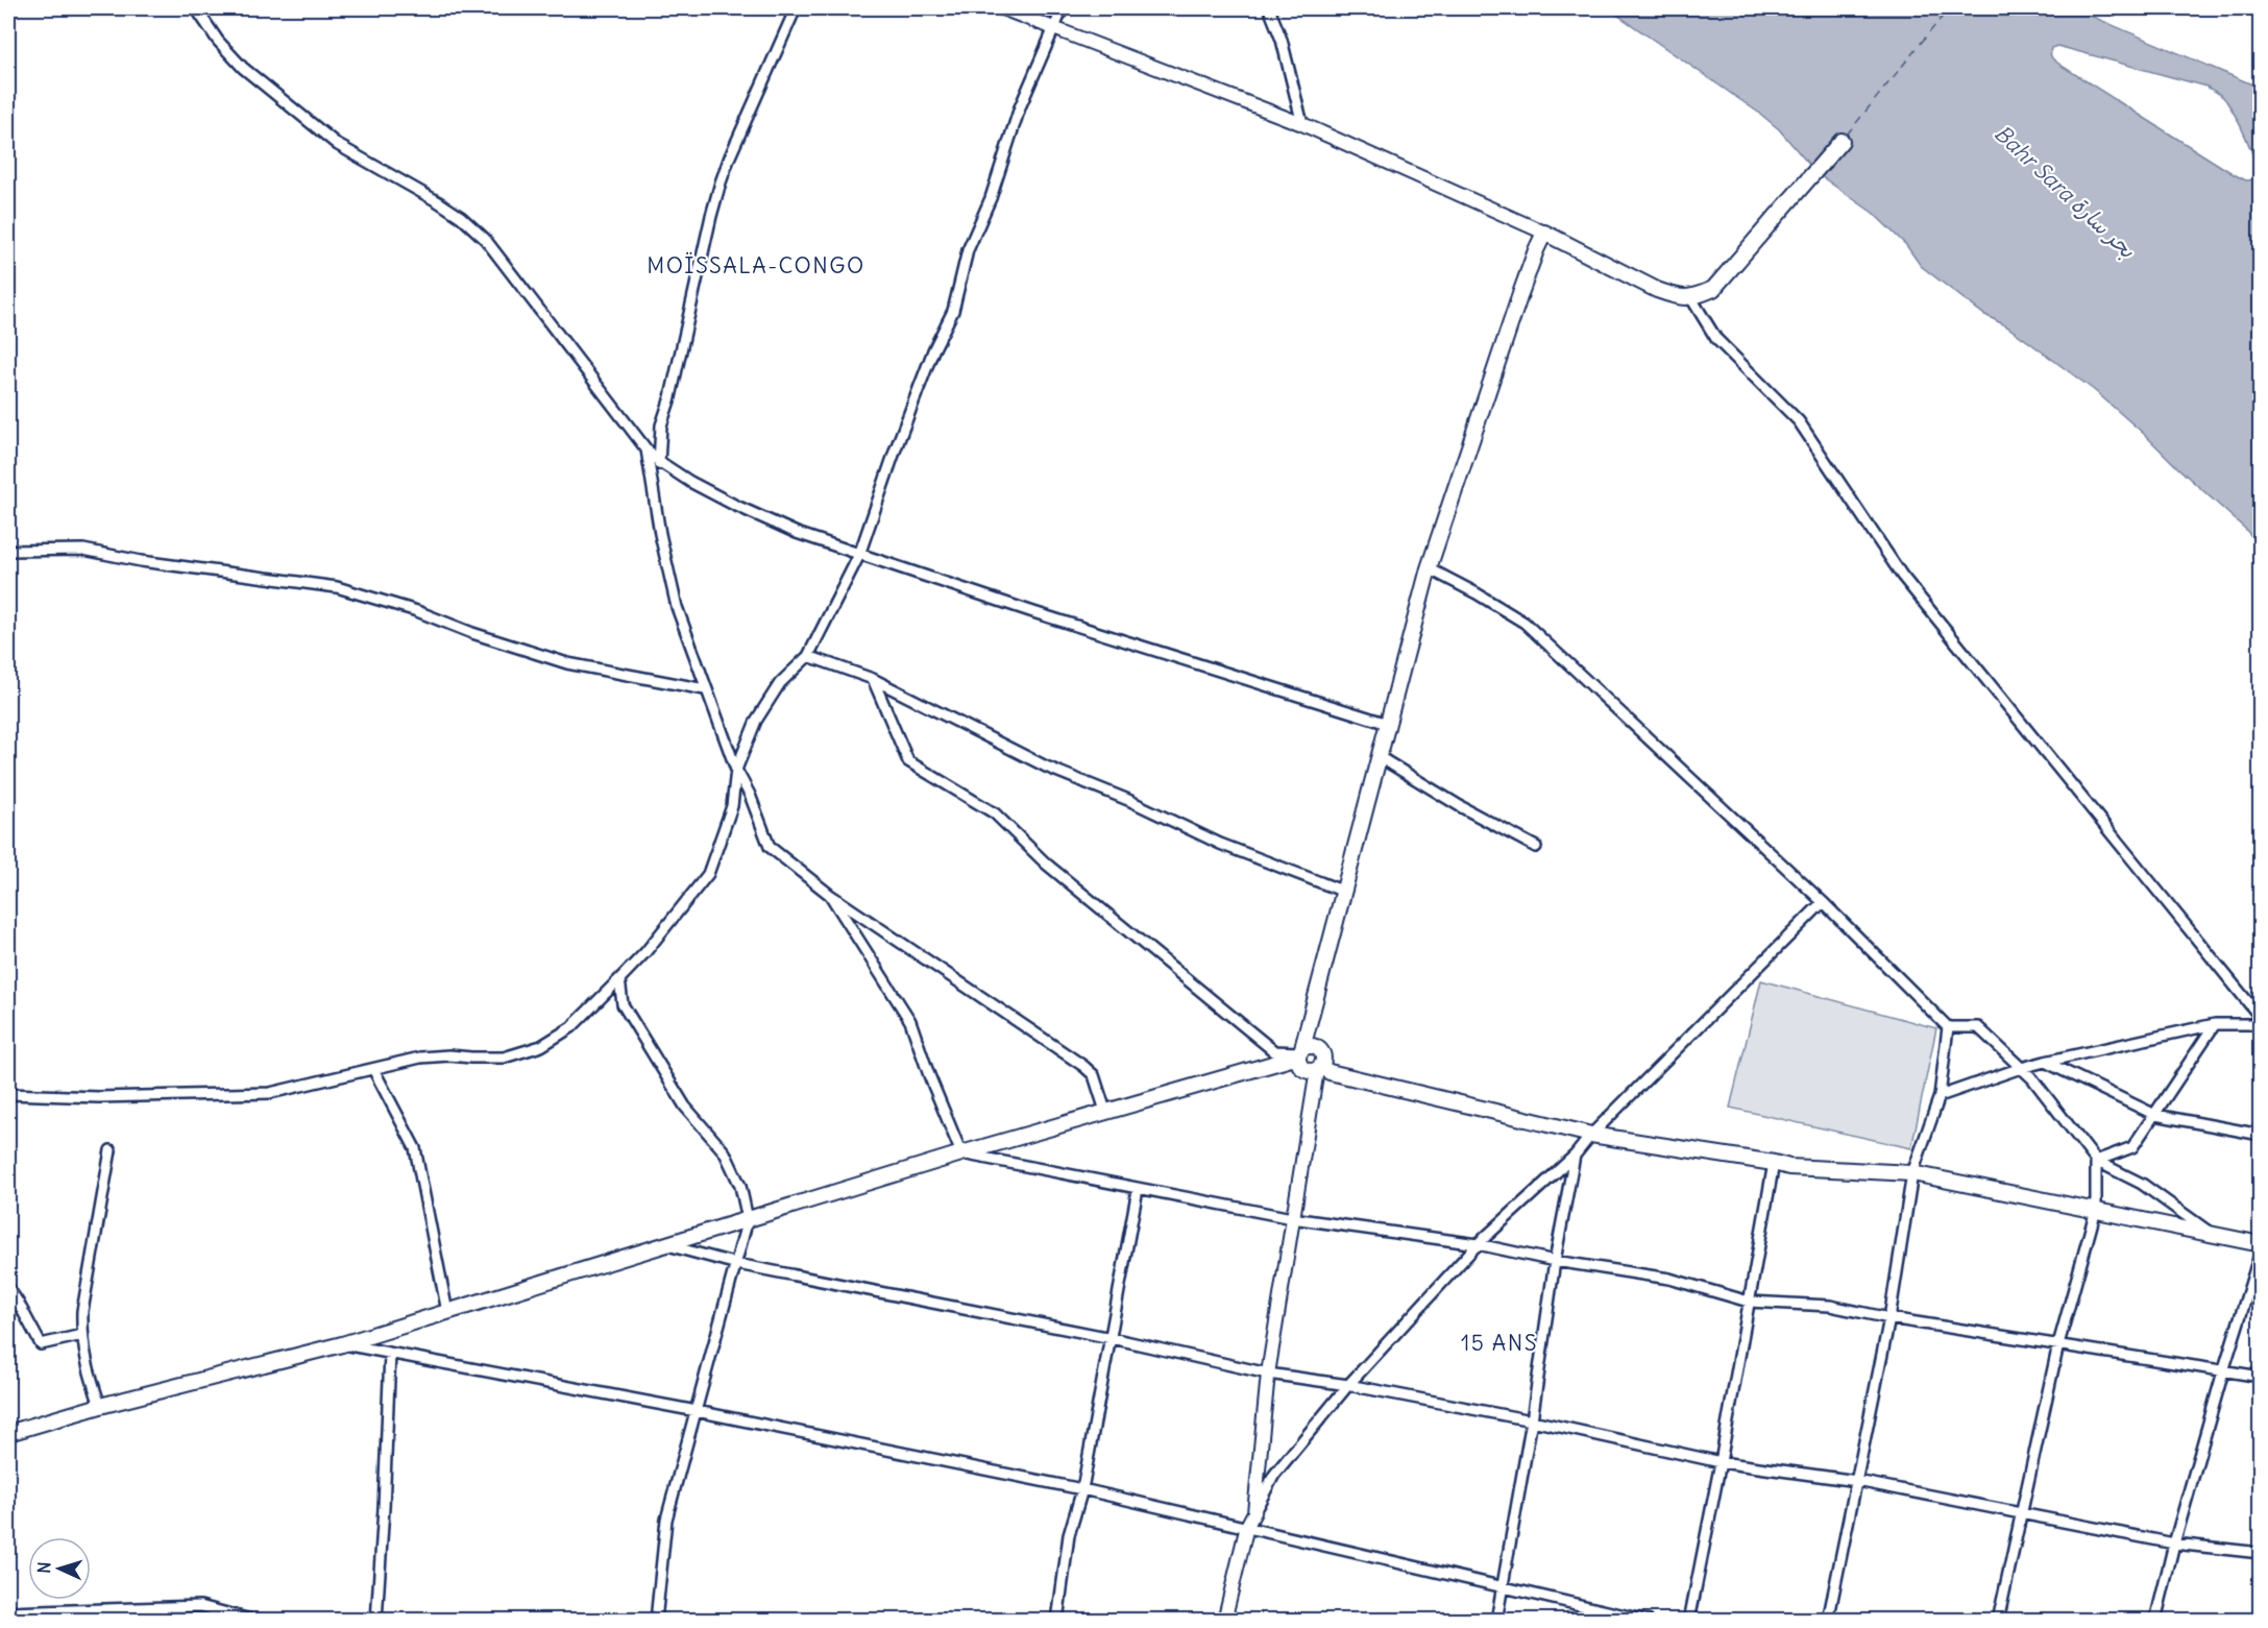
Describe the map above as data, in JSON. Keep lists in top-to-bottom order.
{
  "districts": ["MOÏSSALA-CONGO", "15 ANS"],
  "water": ["Bahr Sara بحر سارة"],
  "north": "left"
}
